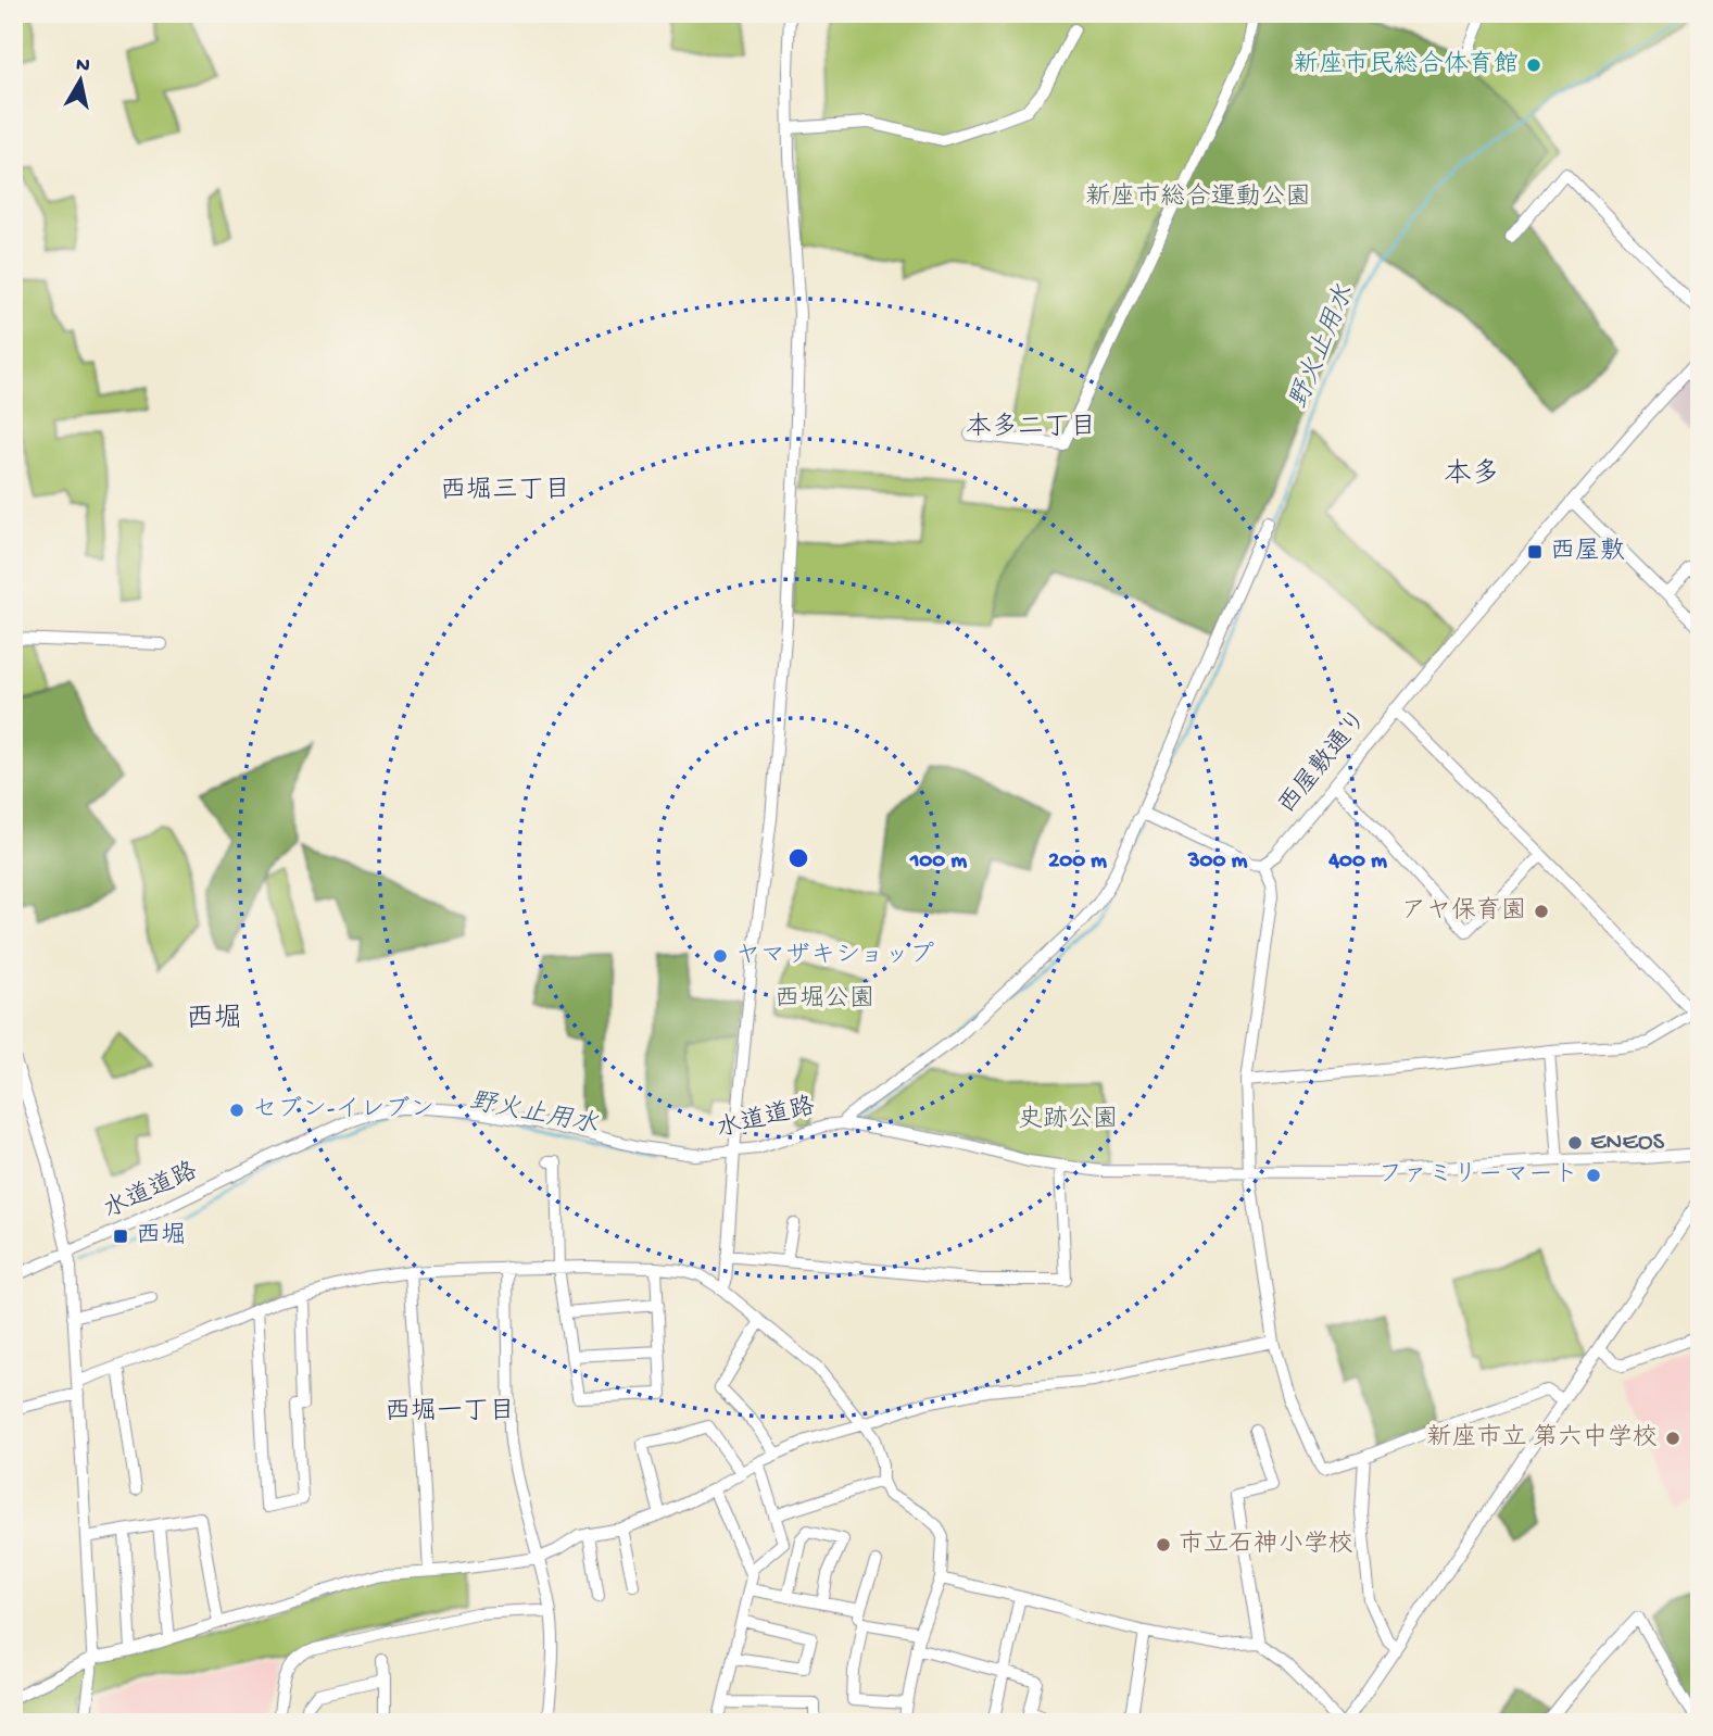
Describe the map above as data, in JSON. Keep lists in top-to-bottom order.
{
  "streets": {
    "street": ["西屋敷通り", "水道道路"]
  },
  "districts": [
    "本多二丁目",
    "本多",
    "西堀三丁目",
    "西堀",
    "西堀一丁目"
  ],
  "water": ["野火止用水"],
  "parks": ["新座市総合運動公園", "西堀公園", "史跡公園"],
  "places": {
    "other": [
      "新座市民総合体育館",
      "アヤ保育園",
      "ヤマザキショップ",
      "セブン-イレブン",
      "ENEOS",
      "ファミリーマート",
      "新座市立 第六中学校",
      "市立石神小学校"
    ],
    "transit": ["西屋敷", "西堀"]
  },
  "north": "top",
  "rings": [
    "100 m",
    "200 m",
    "300 m",
    "400 m"
  ]
}
